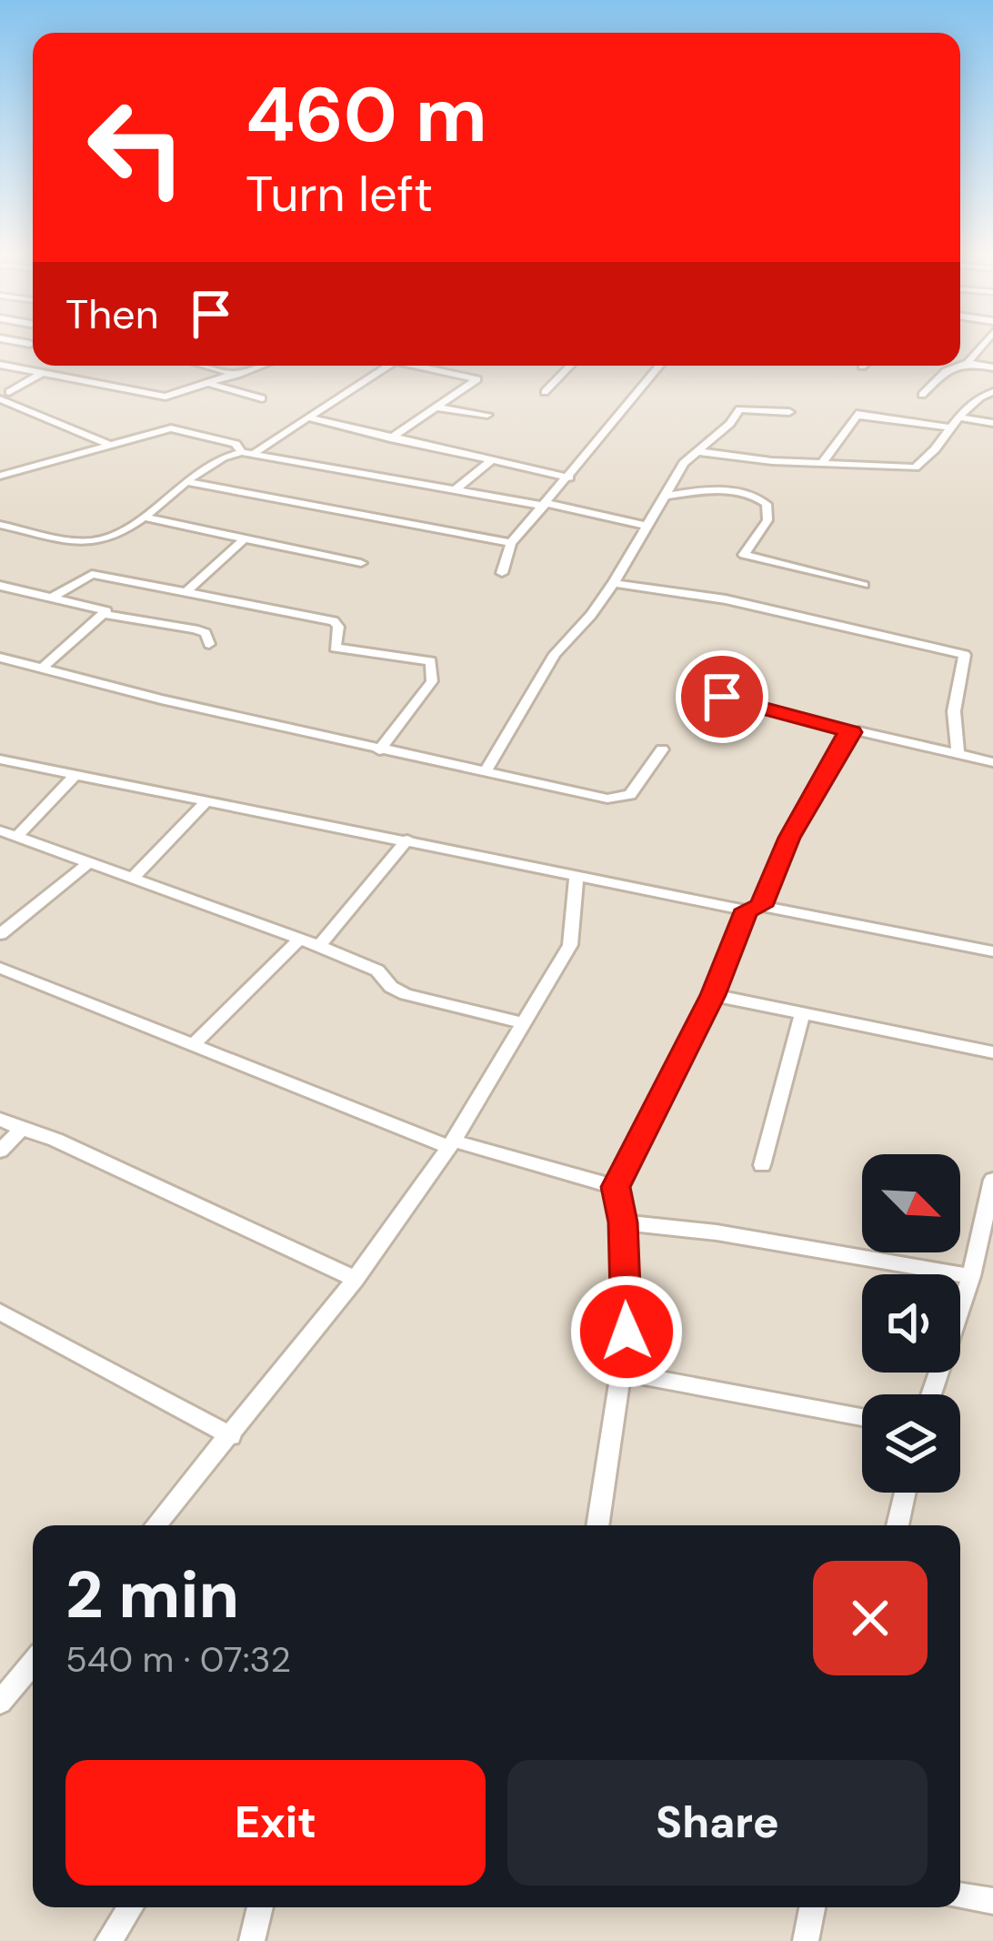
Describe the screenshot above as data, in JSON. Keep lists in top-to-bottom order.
{
  "north": "bottom right",
  "page": {
    "turn": ["460 m", "Turn left"],
    "then": "Then",
    "heading": ["2 min", "540 m · 07:32"],
    "buttons": ["Exit", "Share"]
  }
}
